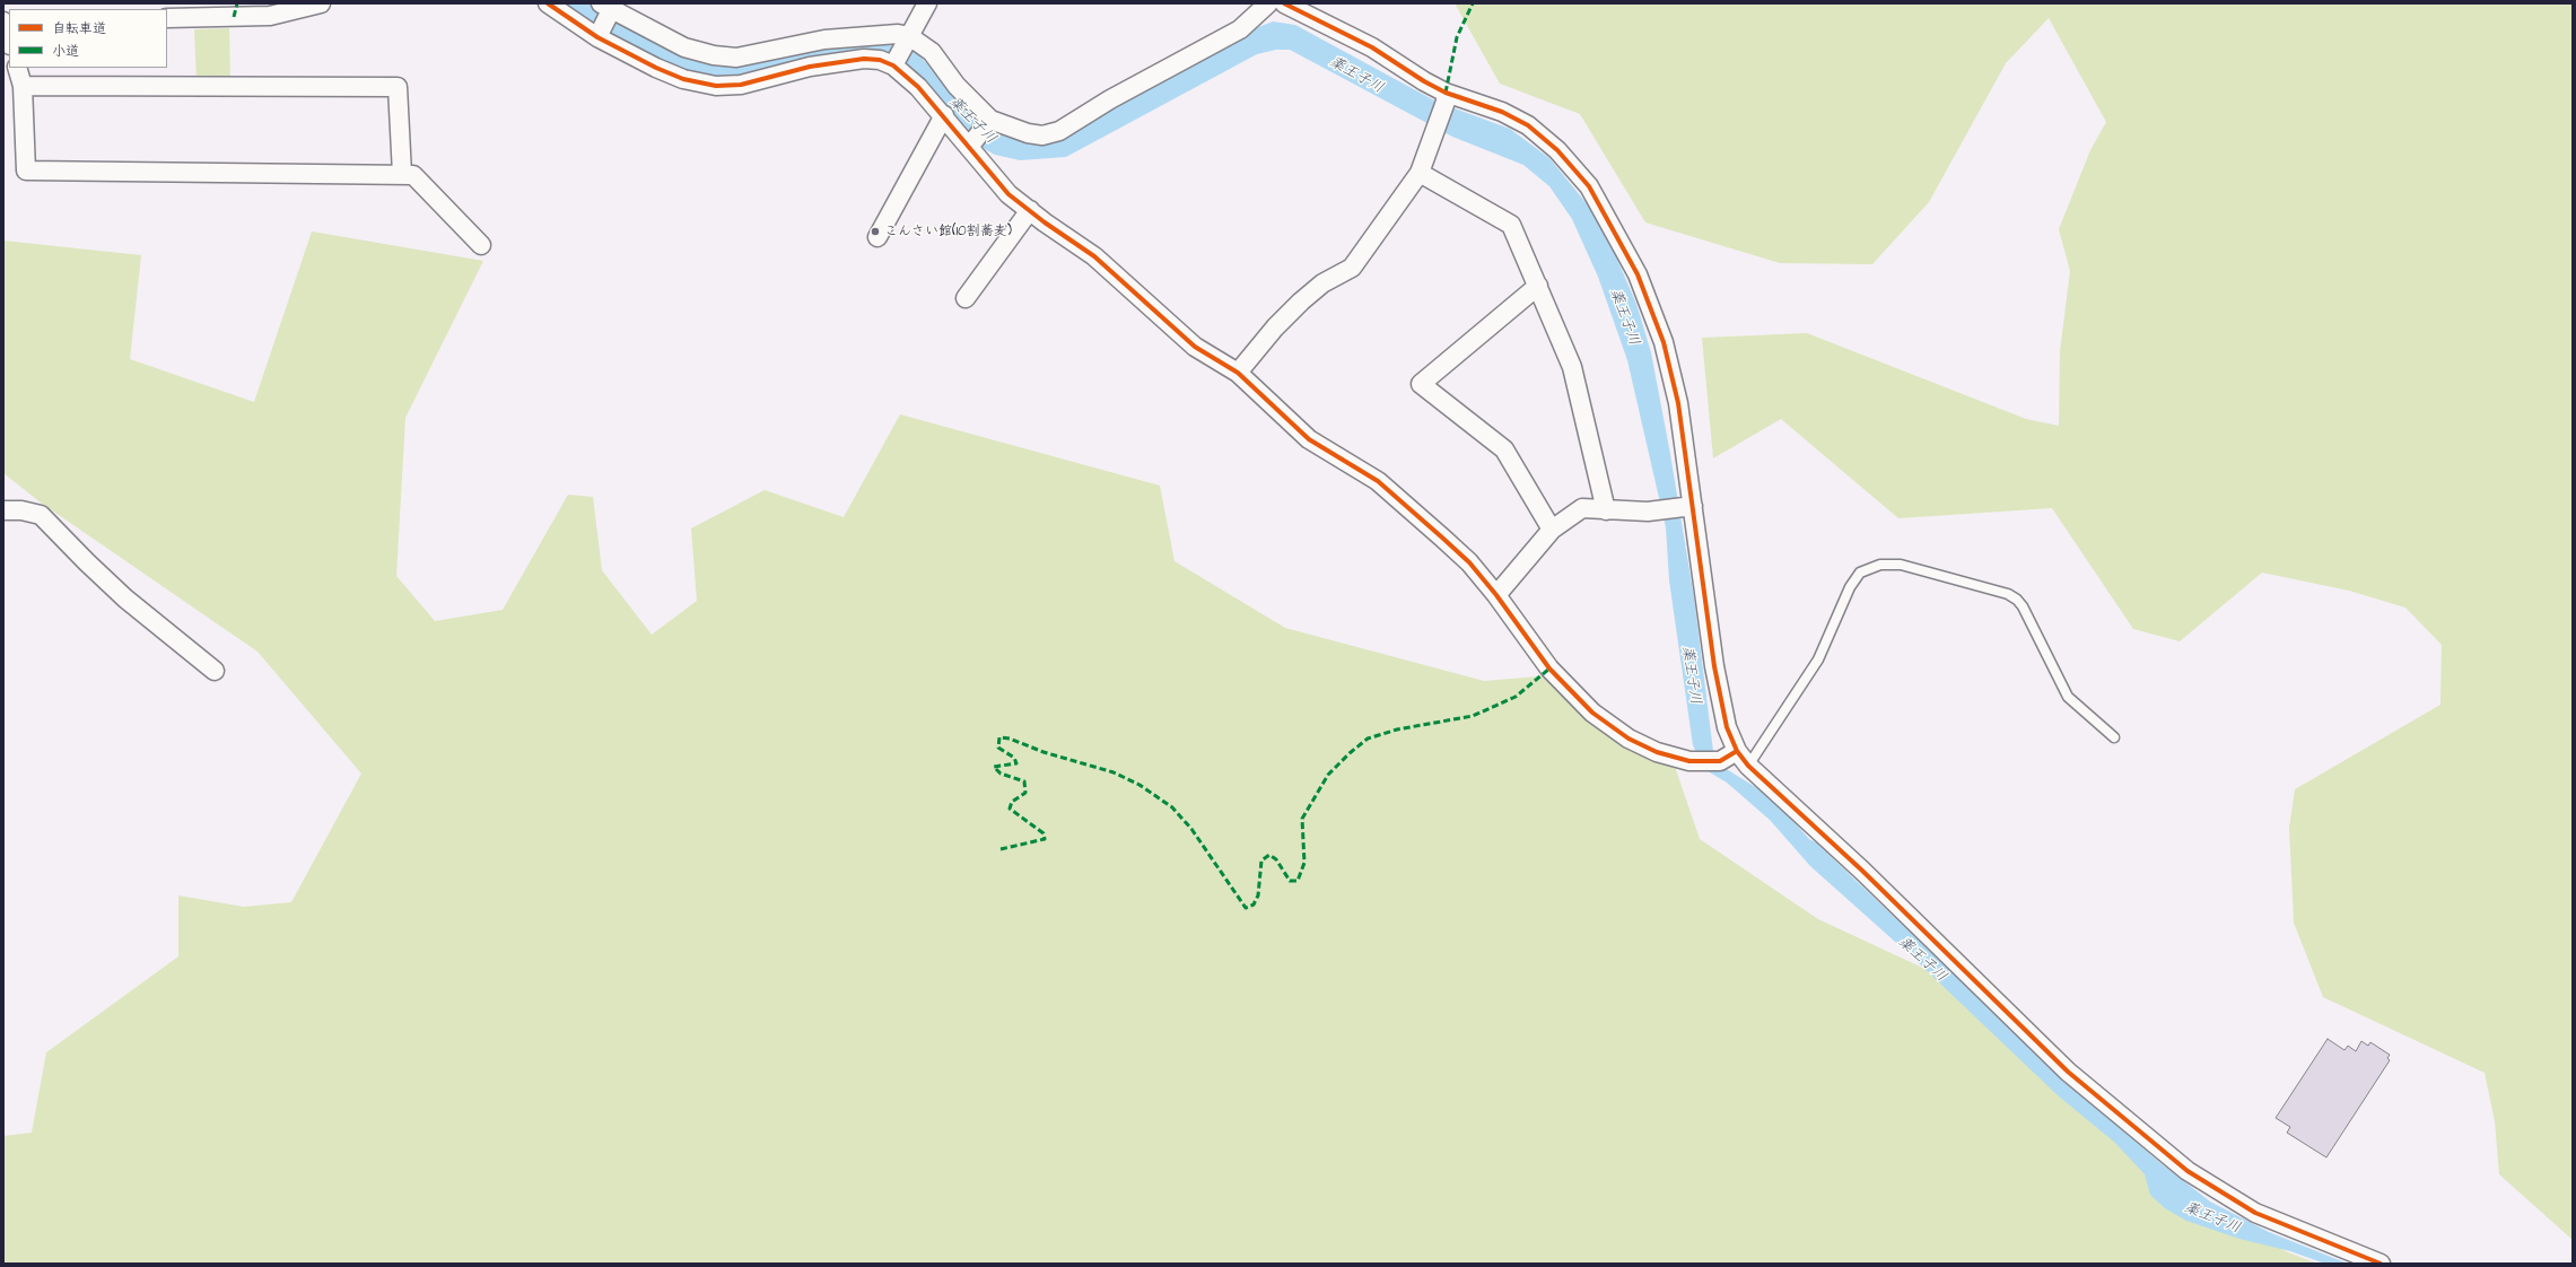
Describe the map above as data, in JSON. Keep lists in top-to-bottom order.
{
  "water": ["薬王子川"],
  "places": ["こんさい館(10割蕎麦)"],
  "legend": ["自転車道", "小道"]
}
